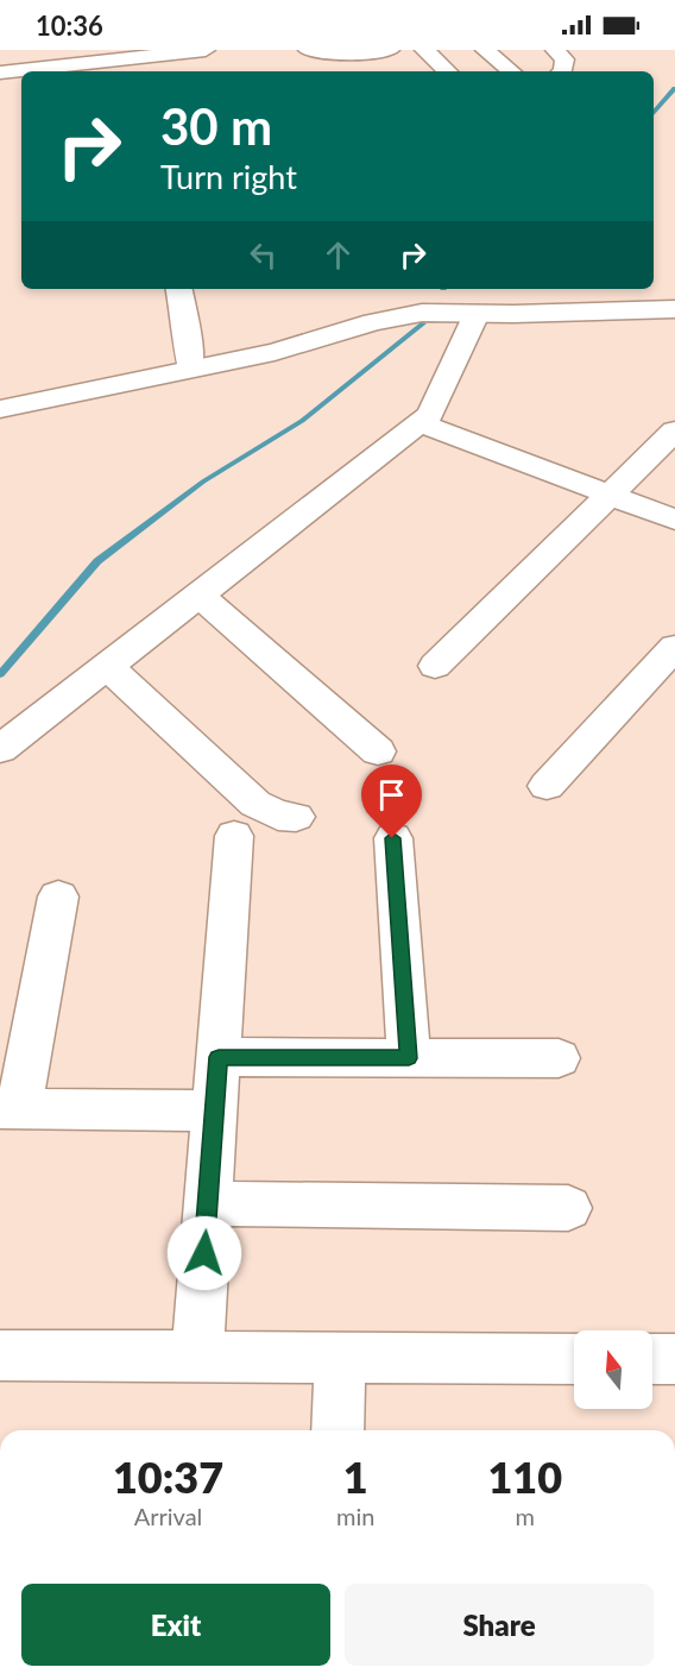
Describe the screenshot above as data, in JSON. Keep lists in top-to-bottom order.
{
  "north": "top",
  "page": {
    "status": "10:36",
    "turn": ["30 m", "Turn right"],
    "eta": [
      "10:37",
      "Arrival",
      "1",
      "min",
      "110",
      "m"
    ],
    "buttons": ["Exit", "Share"]
  }
}
